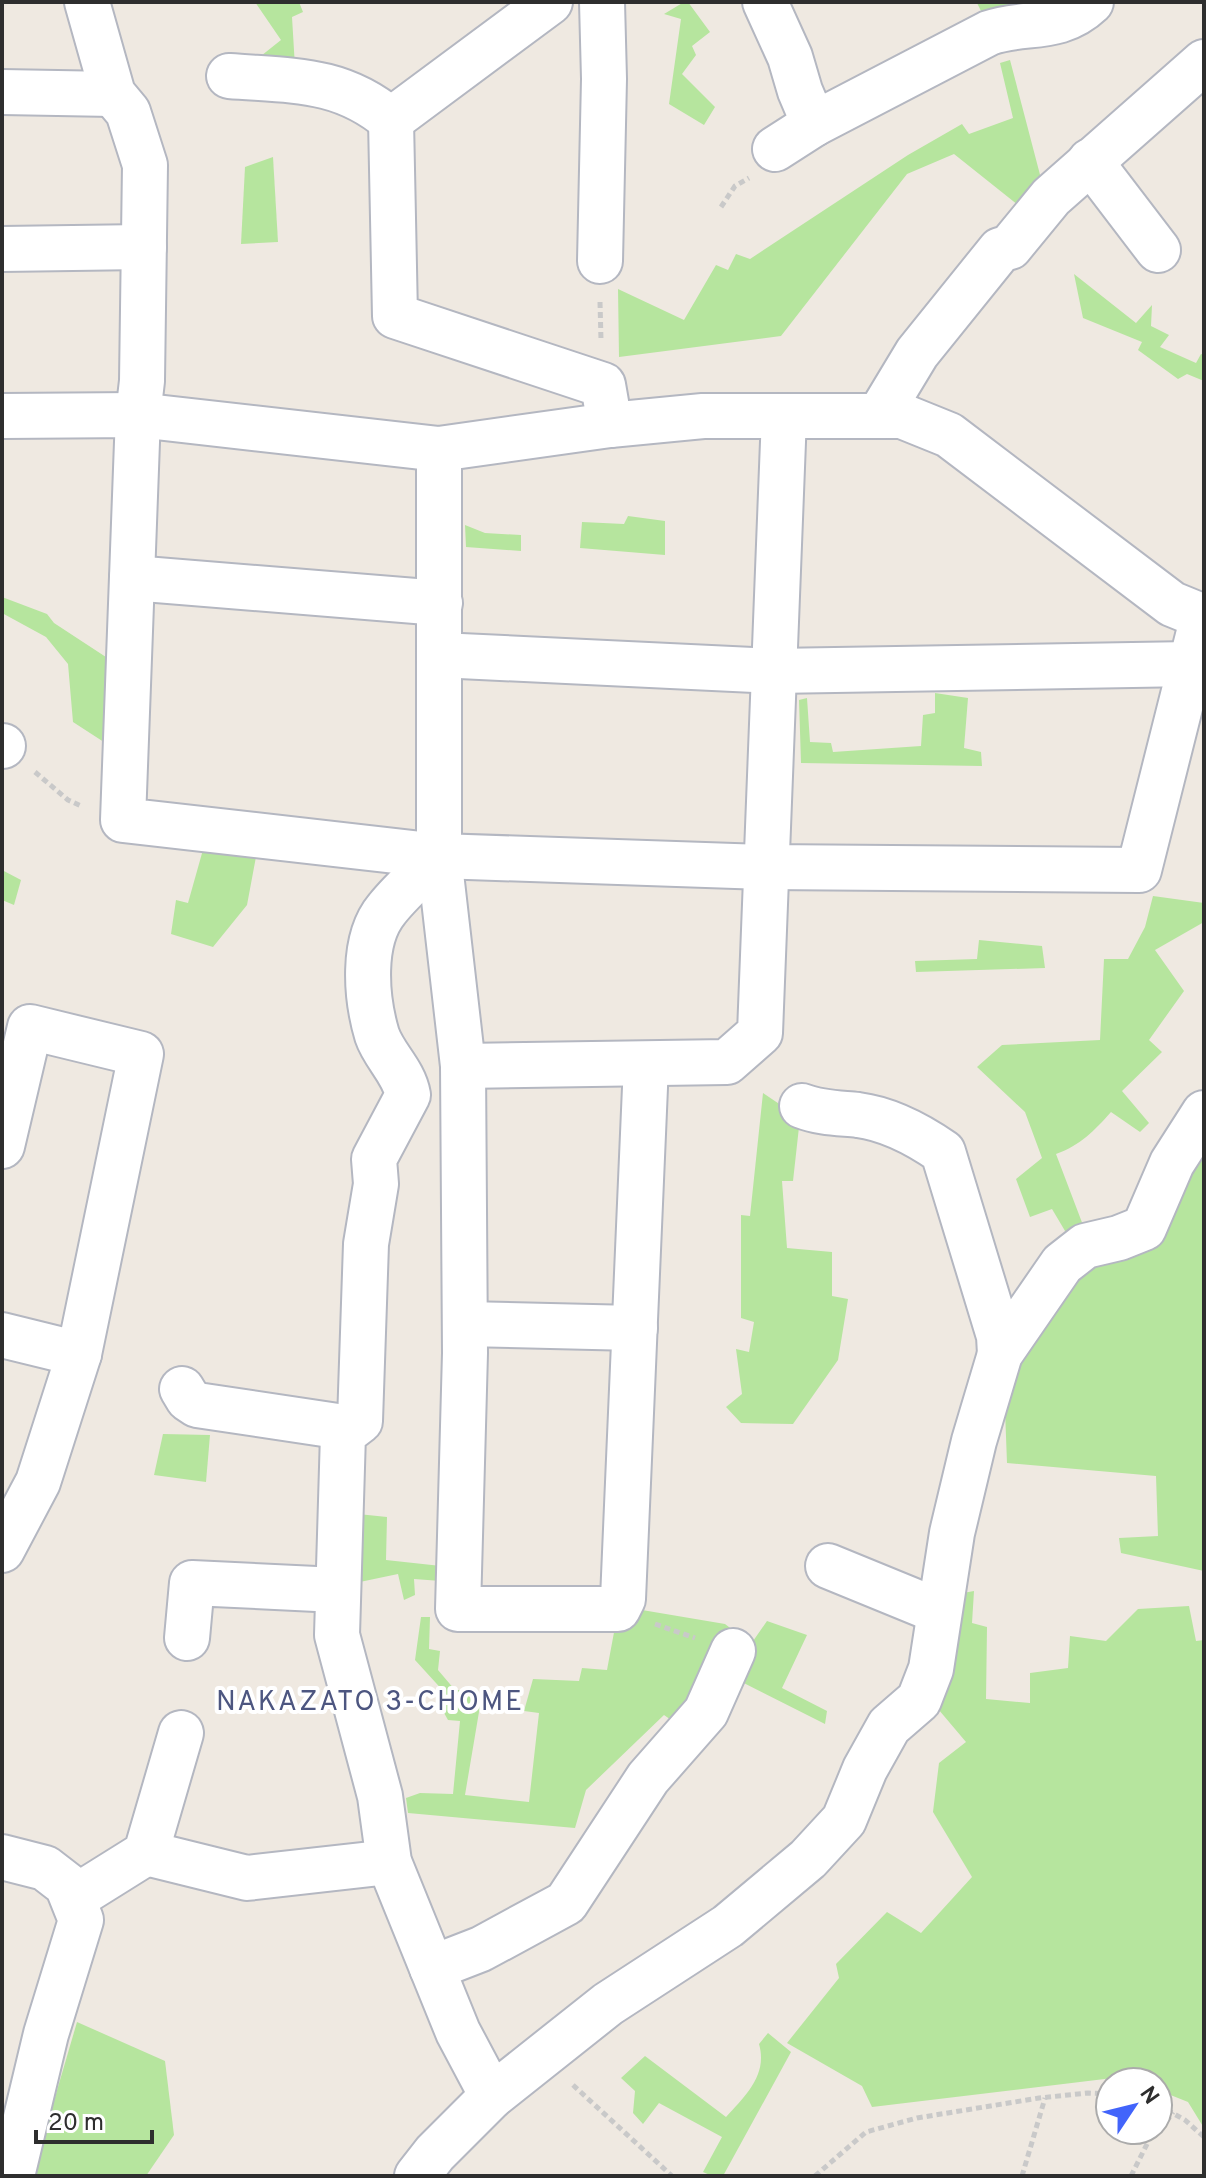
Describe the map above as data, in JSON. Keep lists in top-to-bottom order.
{
  "districts": ["NAKAZATO 3-CHOME"],
  "scale_bar": "20 m",
  "north": "top right"
}
